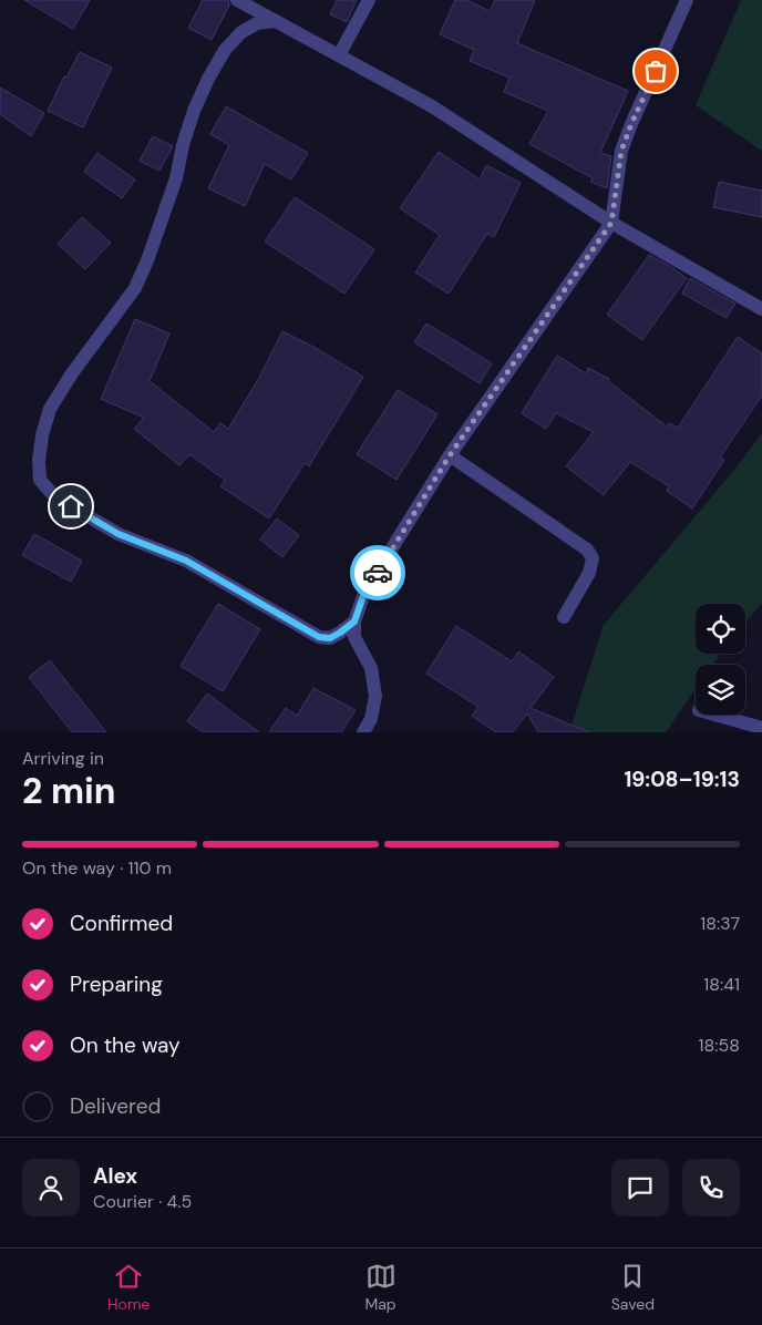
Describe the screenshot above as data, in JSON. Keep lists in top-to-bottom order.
{
  "page": {
    "heading": ["2 min", "Arriving in", "19:08–19:13"],
    "panel": ["Alex", "Courier · 4.5"],
    "bar": "On the way · 110 m",
    "list": [
      ["Confirmed", "18:37"],
      ["Preparing", "18:41"],
      ["On the way", "18:58"],
      "Delivered"
    ],
    "tabs": ["Home", "Map", "Saved"]
  }
}
